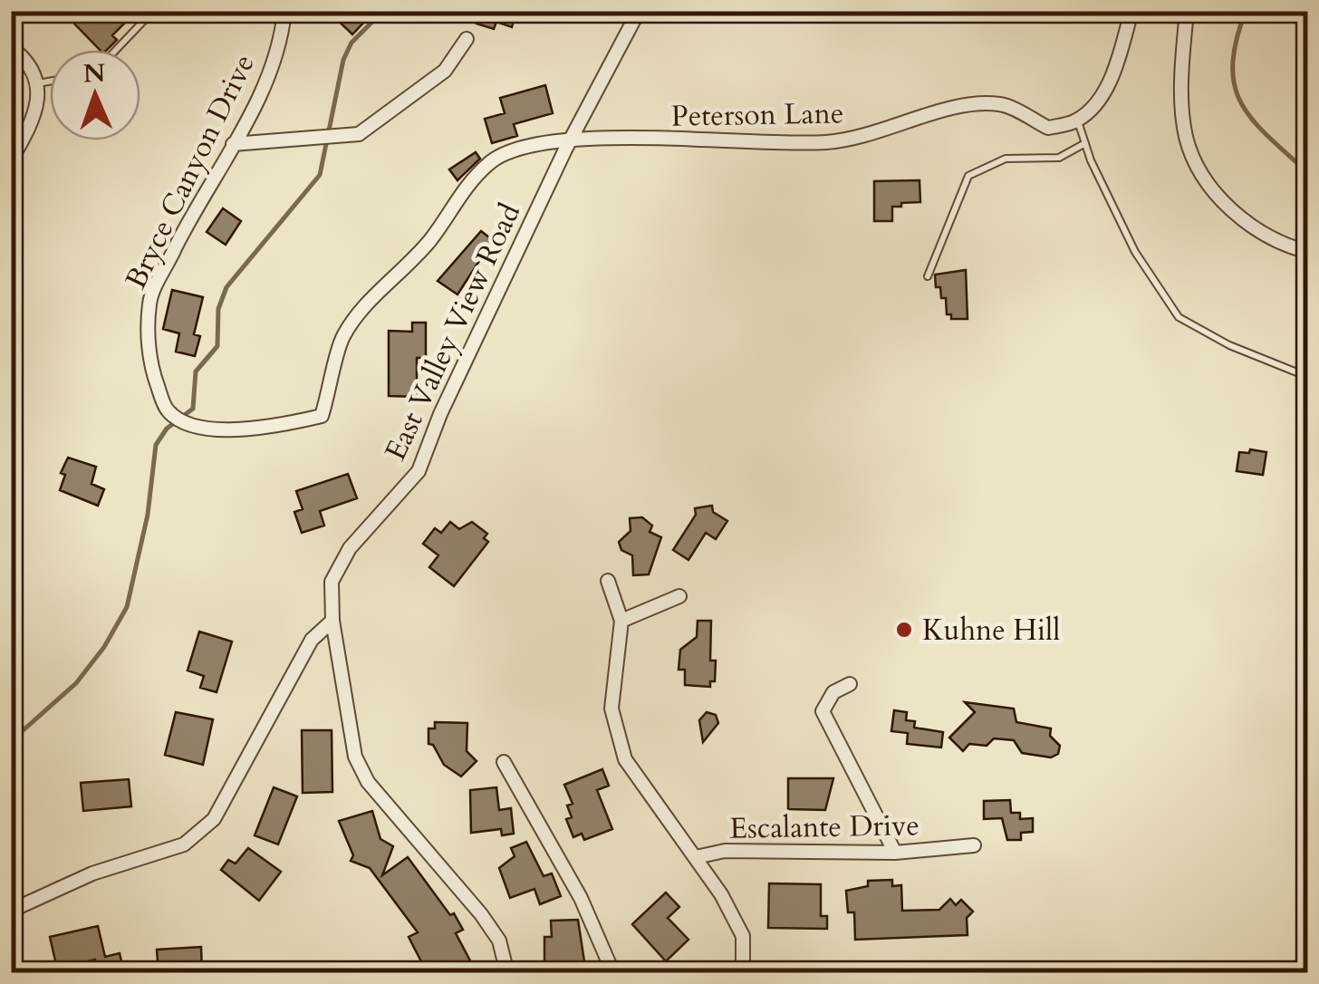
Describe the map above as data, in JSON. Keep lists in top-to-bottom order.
{
  "streets": {
    "street": [
      "Peterson Lane",
      "Bryce Canyon Drive",
      "East Valley View Road",
      "Escalante Drive"
    ]
  },
  "crossings": [
    ["Peterson Lane", "Bryce Canyon Drive"],
    ["Peterson Lane", "East Valley View Road"],
    ["Bryce Canyon Drive", "East Valley View Road"]
  ],
  "places": ["Kuhne Hill"],
  "north": "top"
}
